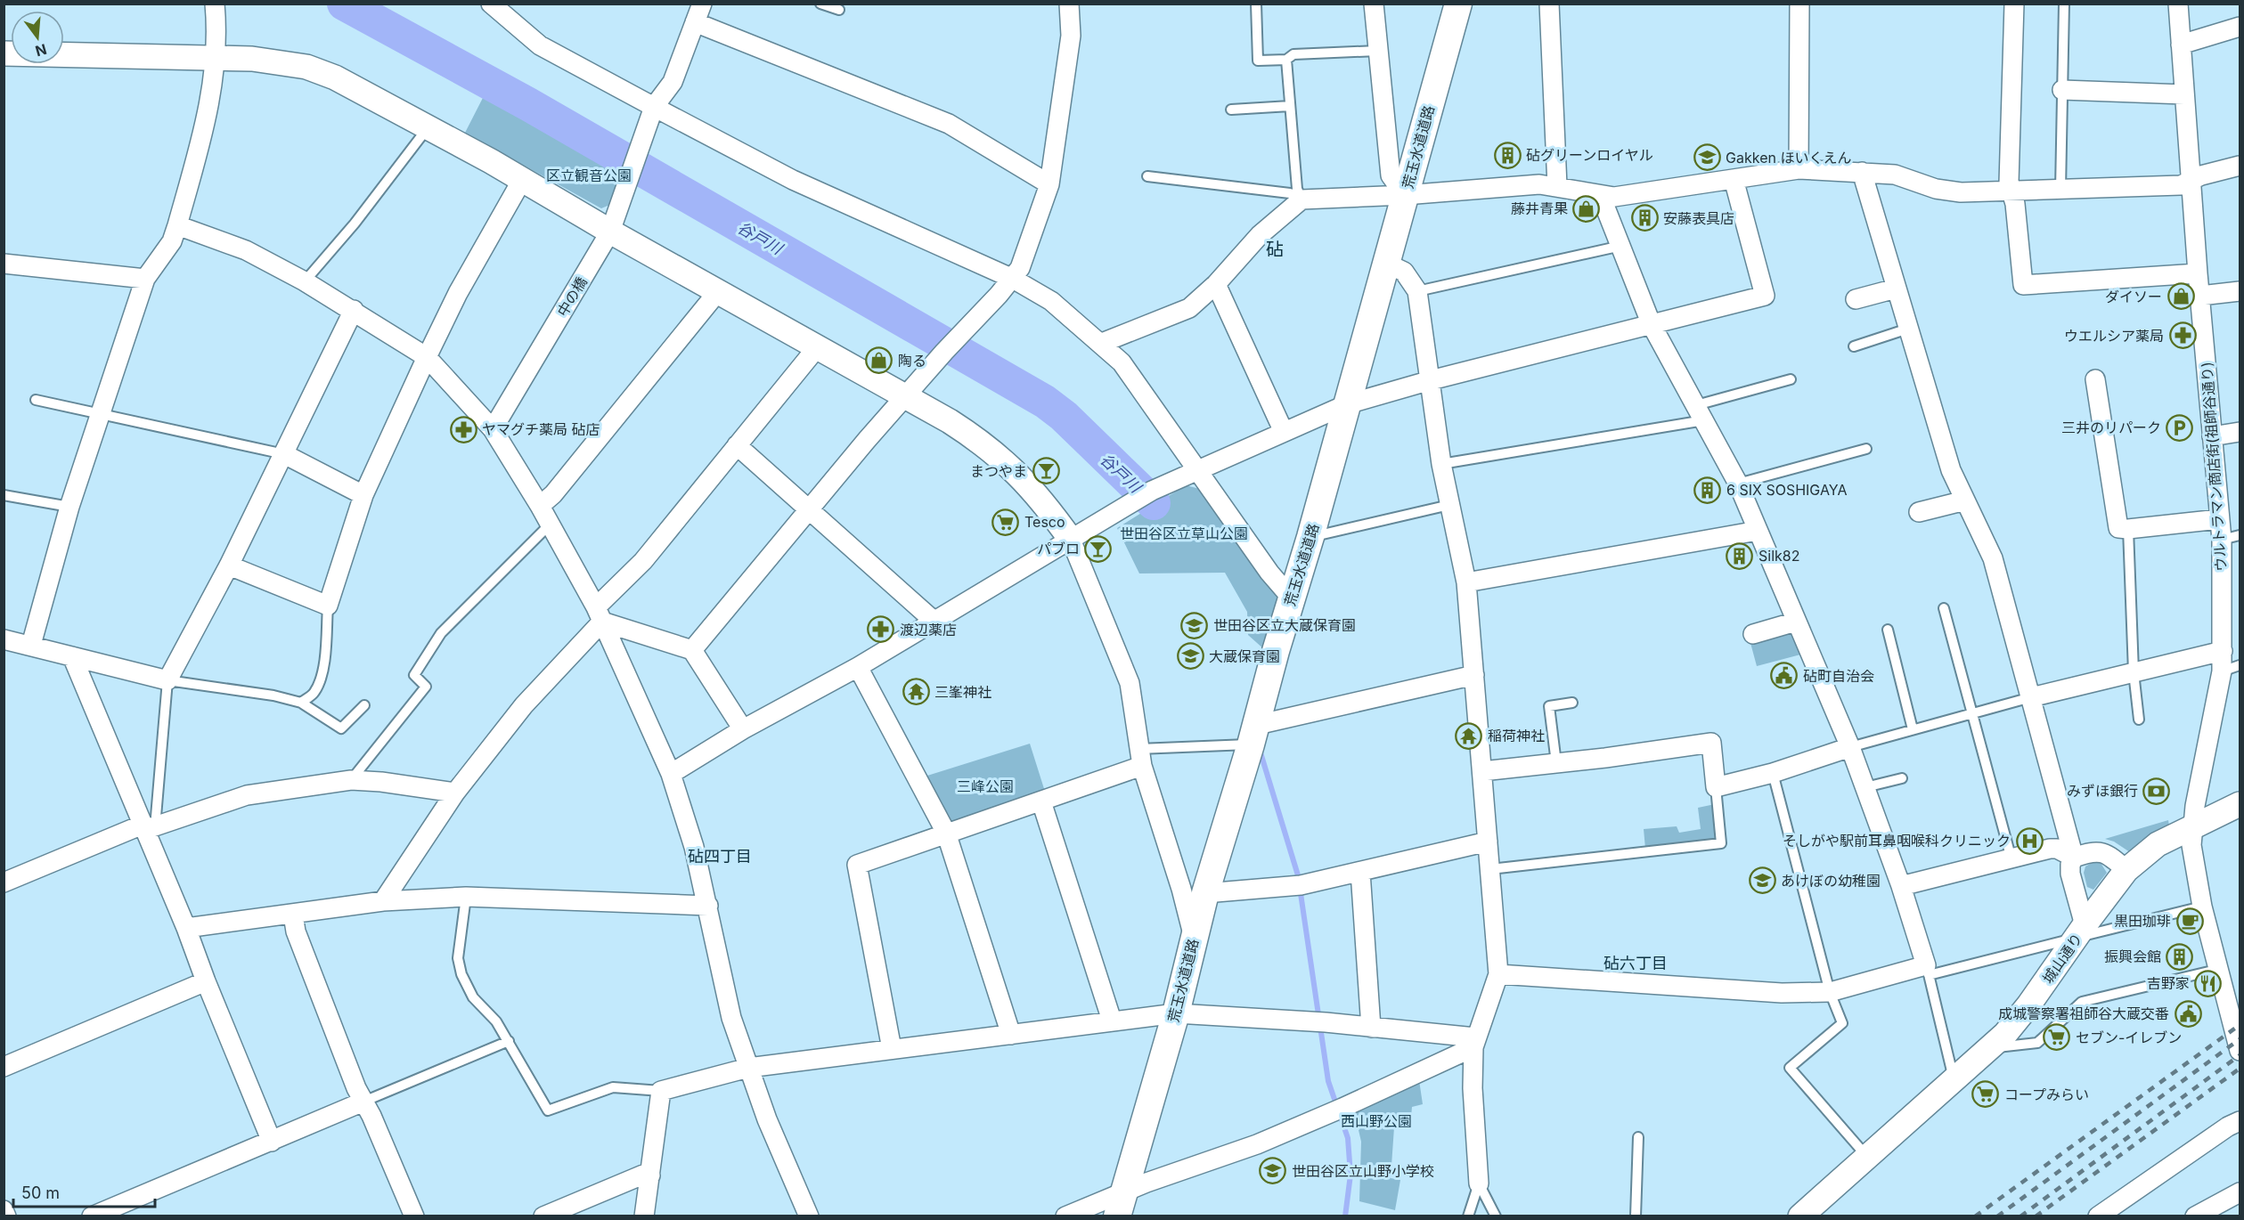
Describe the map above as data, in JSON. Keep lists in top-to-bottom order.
{
  "streets": {
    "main road": ["荒玉水道道路"],
    "street": ["中の橋", "ウルトラマン商店街(祖師谷通り)", "城山通り"]
  },
  "crossings": [
    ["ウルトラマン商店街(祖師谷通り)", "城山通り"]
  ],
  "districts": ["砧", "砧四丁目", "砧六丁目"],
  "water": ["谷戸川"],
  "parks": [
    "区立観音公園",
    "世田谷区立草山公園",
    "三峰公園",
    "西山野公園"
  ],
  "places": {
    "building": [
      "砧グリーンロイヤル",
      "安藤表具店",
      "6 SIX SOSHIGAYA",
      "Silk82",
      "振興会館"
    ],
    "school or university": [
      "Gakken ほいくえん",
      "世田谷区立大蔵保育園",
      "大蔵保育園",
      "あけぼの幼稚園",
      "世田谷区立山野小学校"
    ],
    "shop": ["藤井青果", "ダイソー", "陶る"],
    "pharmacy": ["ウエルシア薬局", "ヤマグチ薬局 砧店", "渡辺薬店"],
    "parking": ["三井のリパーク"],
    "bar": ["まつやま", "パブロ"],
    "supermarket": ["Tesco", "セブン-イレブン", "コープみらい"],
    "public building": ["砧町自治会", "成城警察署祖師谷大蔵交番"],
    "temple": ["三峯神社", "稲荷神社"],
    "bank": ["みずほ銀行"],
    "hospital": ["そしがや駅前耳鼻咽喉科クリニック"],
    "cafe": ["黒田珈琲"],
    "restaurant": ["吉野家"]
  },
  "scale_bar": "50 m",
  "north": "bottom"
}
